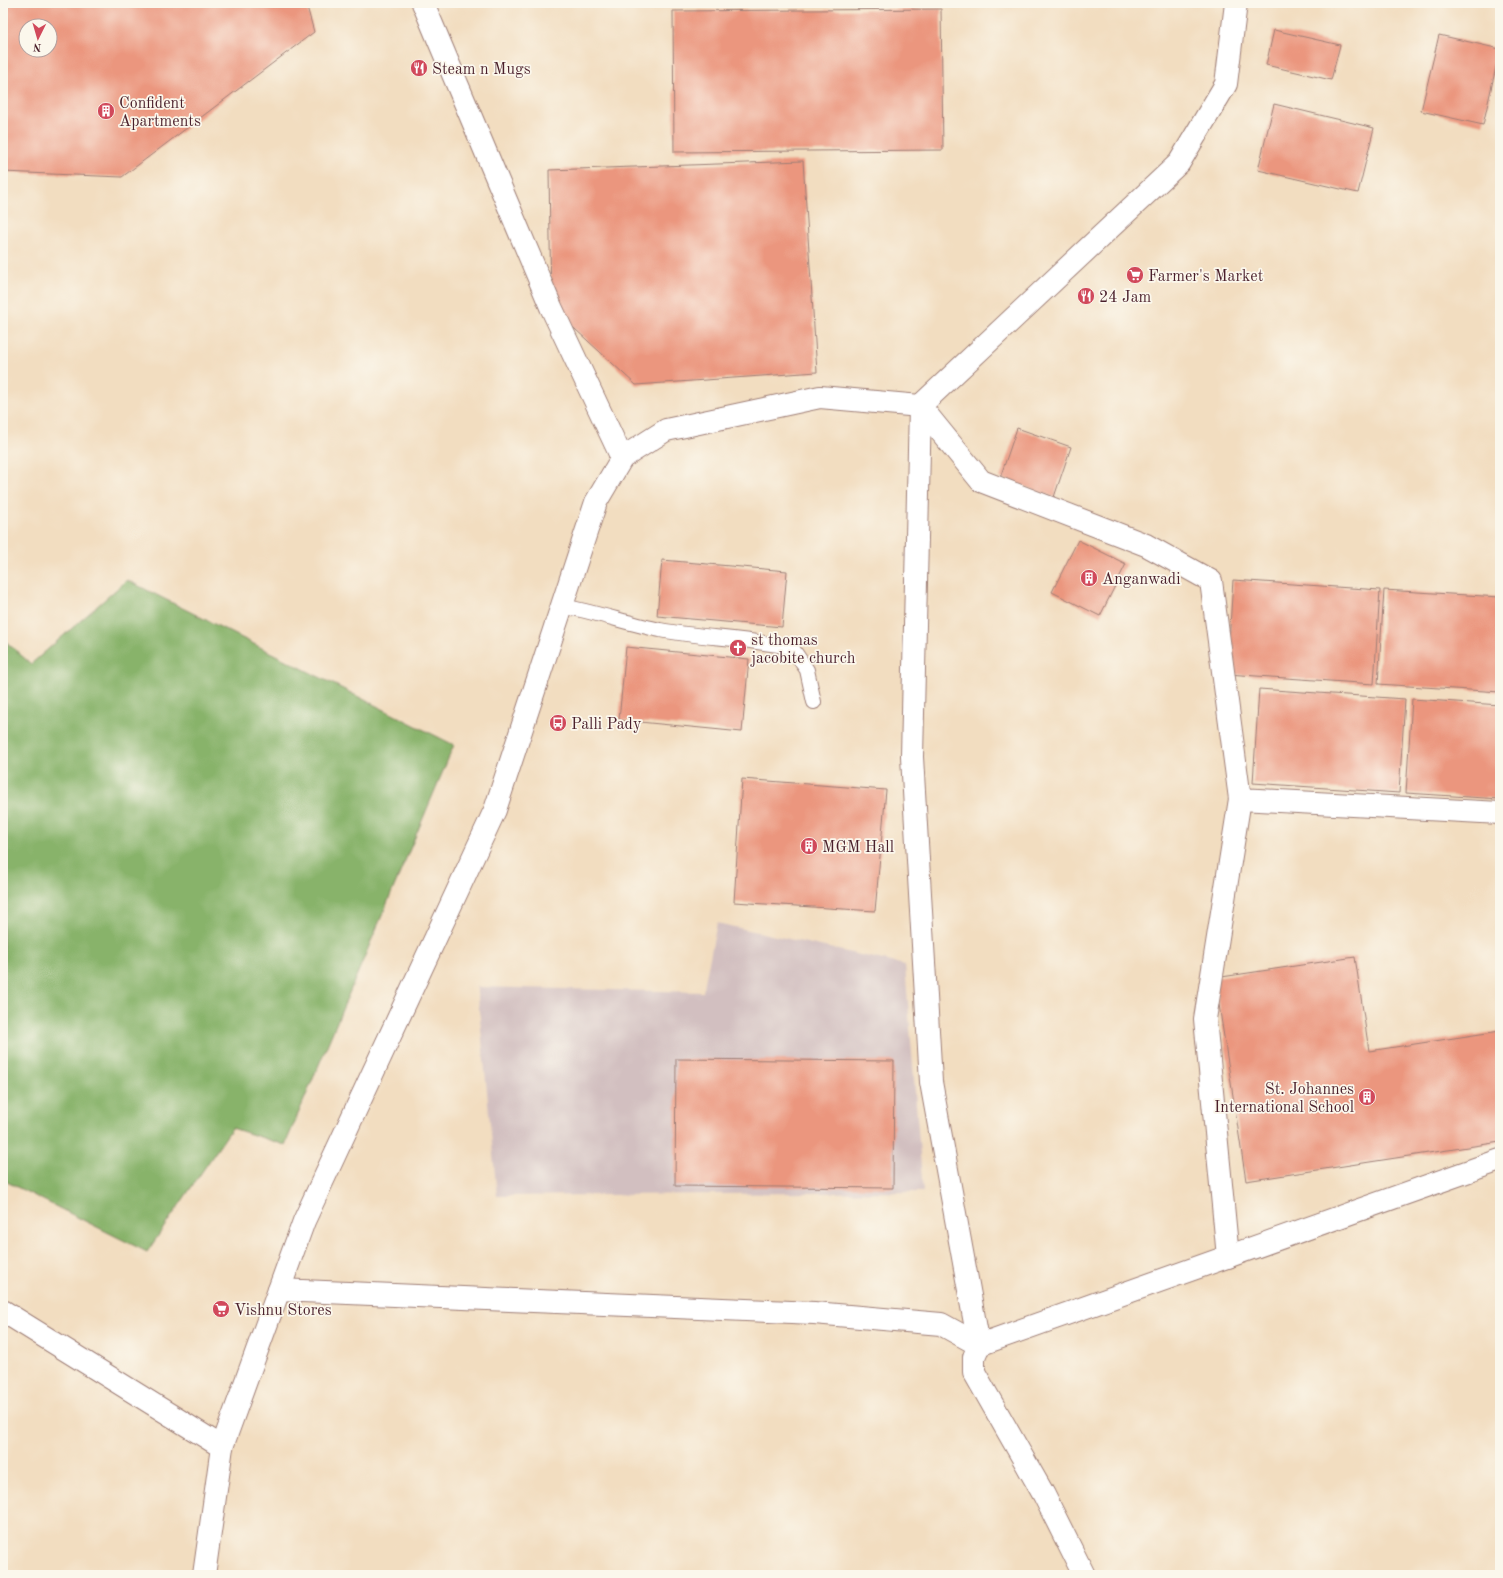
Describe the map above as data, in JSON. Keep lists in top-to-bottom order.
{
  "places": {
    "restaurant": ["Steam n Mugs", "24 Jam"],
    "building": [
      "Confident Apartments",
      "Anganwadi",
      "MGM Hall",
      "St. Johannes International School"
    ],
    "supermarket": ["Farmer's Market", "Vishnu Stores"],
    "church": ["st thomas jacobite church"],
    "bus stop": ["Palli Pady"]
  },
  "north": "bottom"
}
